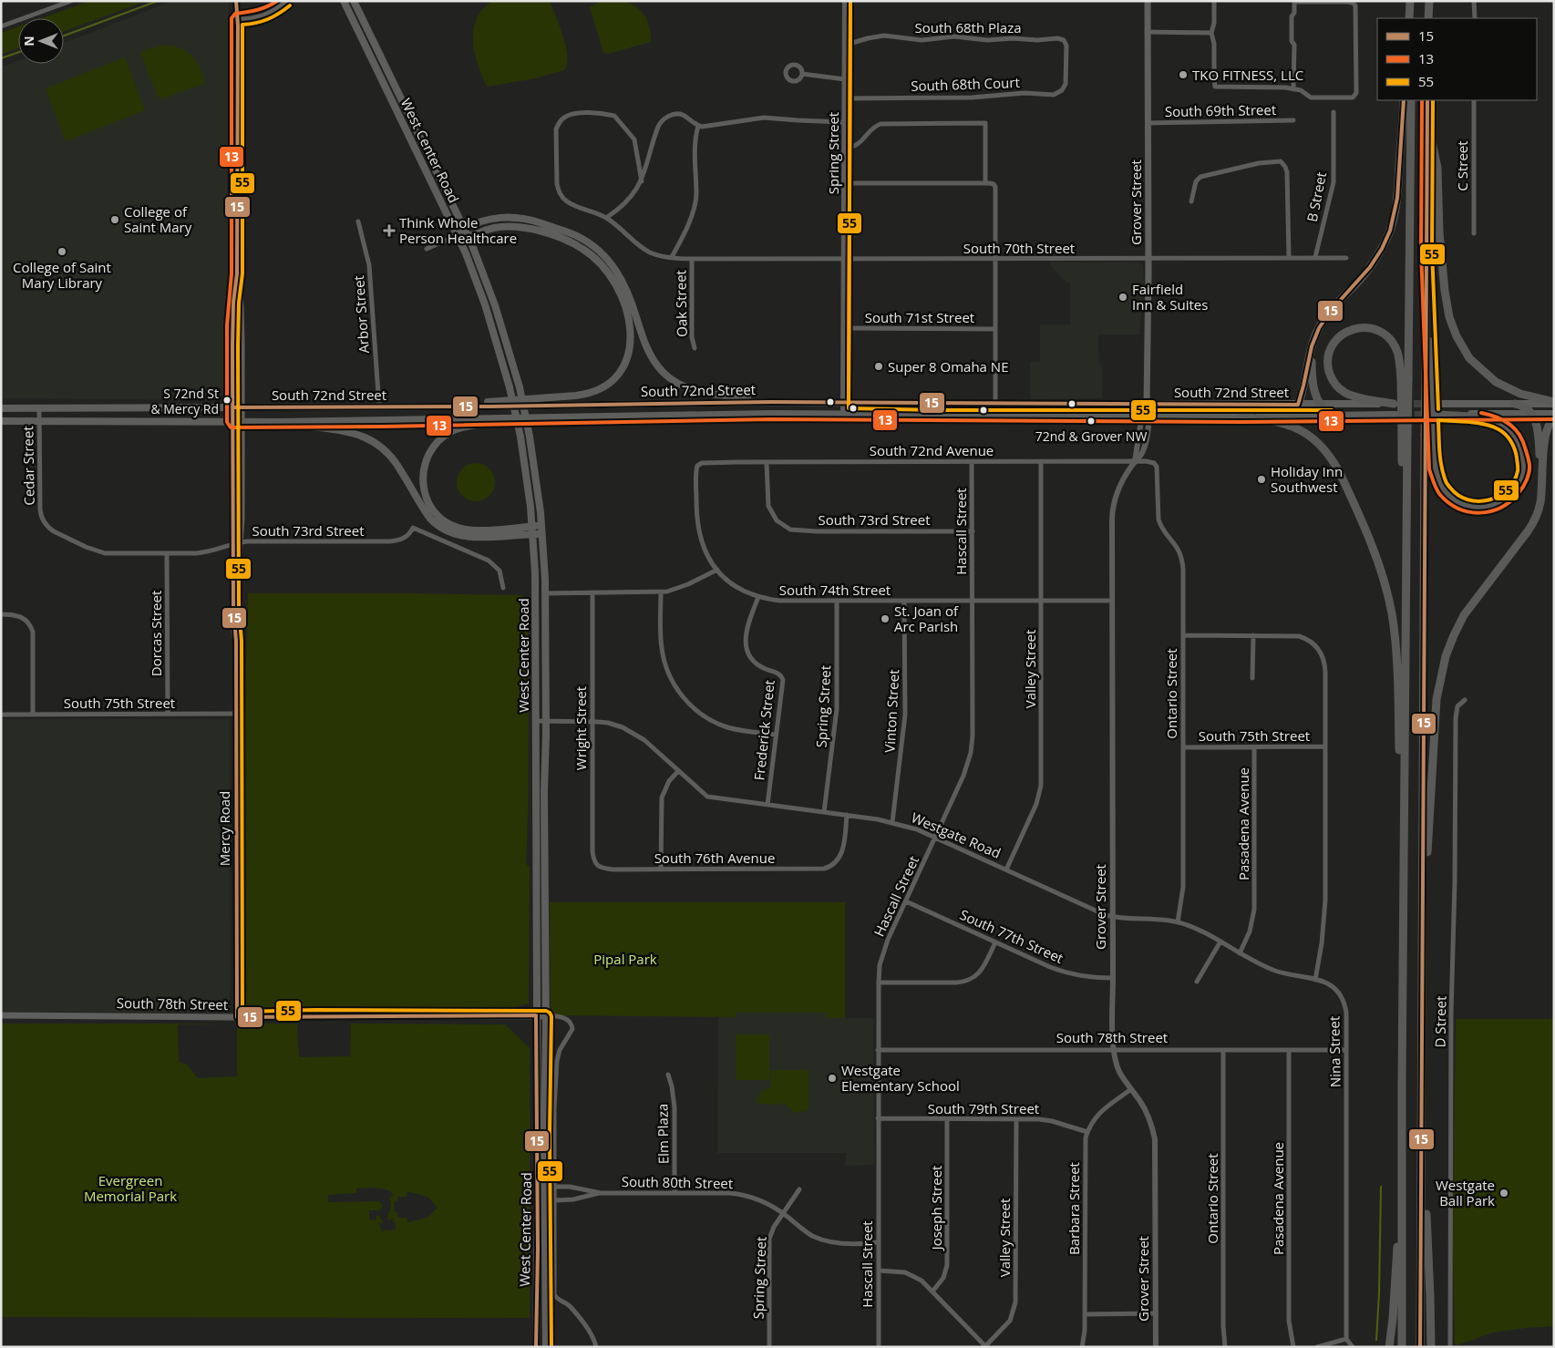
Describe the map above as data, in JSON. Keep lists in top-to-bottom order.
{
  "streets": {
    "main road": [
      "West Center Road",
      "Grover Street",
      "South 72nd Street",
      "Mercy Road",
      "South 78th Street"
    ],
    "street": [
      "South 68th Plaza",
      "South 68th Court",
      "South 69th Street",
      "Spring Street",
      "C Street",
      "B Street",
      "South 70th Street",
      "Oak Street",
      "Arbor Street",
      "South 71st Street",
      "South 72nd Avenue",
      "Cedar Street",
      "South 73rd Street",
      "Hascall Street",
      "South 74th Street",
      "Dorcas Street",
      "Valley Street",
      "Ontario Street",
      "South 75th Street",
      "Vinton Street",
      "Wright Street",
      "Frederick Street",
      "Pasadena Avenue",
      "Westgate Road",
      "South 76th Avenue",
      "South 77th Street",
      "D Street",
      "Nina Street",
      "South 79th Street",
      "Elm Plaza",
      "South 80th Street",
      "Joseph Street",
      "Barbara Street"
    ]
  },
  "crossings": [
    ["South 68th Plaza", "South 68th Court"],
    ["South 68th Plaza", "Spring Street"],
    ["South 68th Court", "Spring Street"],
    ["South 69th Street", "Grover Street"],
    ["West Center Road", "Westgate Road"],
    ["West Center Road", "South 78th Street"],
    ["Spring Street", "South 70th Street"],
    ["Spring Street", "South 71st Street"],
    ["Spring Street", "South 72nd Street"],
    ["Spring Street", "South 74th Street"],
    ["Spring Street", "Westgate Road"],
    ["Spring Street", "South 80th Street"],
    ["B Street", "South 70th Street"],
    ["Grover Street", "South 70th Street"],
    ["Grover Street", "South 72nd Street"],
    ["Grover Street", "South 72nd Avenue"],
    ["Grover Street", "South 74th Street"],
    ["Grover Street", "Westgate Road"],
    ["Grover Street", "South 77th Street"],
    ["Grover Street", "South 78th Street"],
    ["Grover Street", "Barbara Street"],
    ["South 70th Street", "Oak Street"],
    ["Arbor Street", "South 72nd Street"],
    ["South 72nd Street", "Cedar Street"],
    ["South 72nd Street", "Mercy Road"],
    ["South 72nd Avenue", "South 73rd Street"],
    ["South 72nd Avenue", "Hascall Street"],
    ["South 72nd Avenue", "South 74th Street"],
    ["South 72nd Avenue", "Valley Street"],
    ["South 72nd Avenue", "Ontario Street"],
    ["Cedar Street", "South 73rd Street"],
    ["South 73rd Street", "Hascall Street"],
    ["South 73rd Street", "Dorcas Street"],
    ["South 73rd Street", "Mercy Road"],
    ["Hascall Street", "South 74th Street"],
    ["Hascall Street", "Westgate Road"],
    ["Hascall Street", "South 77th Street"],
    ["Hascall Street", "South 78th Street"],
    ["Hascall Street", "South 79th Street"],
    ["Hascall Street", "South 80th Street"],
    ["South 74th Street", "Valley Street"],
    ["South 74th Street", "Vinton Street"],
    ["South 74th Street", "Frederick Street"],
    ["Dorcas Street", "South 75th Street"],
    ["Valley Street", "Westgate Road"],
    ["Valley Street", "South 79th Street"],
    ["Ontario Street", "South 75th Street"],
    ["Ontario Street", "Westgate Road"],
    ["Ontario Street", "South 78th Street"],
    ["South 75th Street", "Pasadena Avenue"],
    ["South 75th Street", "Mercy Road"],
    ["Vinton Street", "Westgate Road"],
    ["Wright Street", "Westgate Road"],
    ["Wright Street", "South 76th Avenue"],
    ["Frederick Street", "Westgate Road"],
    ["Pasadena Avenue", "Westgate Road"],
    ["Pasadena Avenue", "South 78th Street"],
    ["Mercy Road", "South 78th Street"],
    ["Westgate Road", "South 76th Avenue"],
    ["Westgate Road", "Nina Street"],
    ["South 78th Street", "Nina Street"],
    ["South 78th Street", "South 80th Street"],
    ["South 79th Street", "Joseph Street"],
    ["South 79th Street", "Barbara Street"],
    ["Elm Plaza", "South 80th Street"]
  ],
  "parks": ["Pipal Park", "Evergreen Memorial Park"],
  "places": {
    "other": [
      "TKO FITNESS, LLC",
      "College of Saint Mary",
      "College of Saint Mary Library",
      "Fairfield Inn & Suites",
      "Super 8 Omaha NE",
      "S 72nd St & Mercy Rd",
      "72nd & Grover NW",
      "Holiday Inn Southwest",
      "St. Joan of Arc Parish",
      "Westgate Elementary School",
      "Westgate Ball Park"
    ],
    "health": ["Think Whole Person Healthcare"]
  },
  "lines": ["transit line 15", "transit line 13", "transit line 55"],
  "legend": ["15", "13", "55"],
  "north": "left"
}
